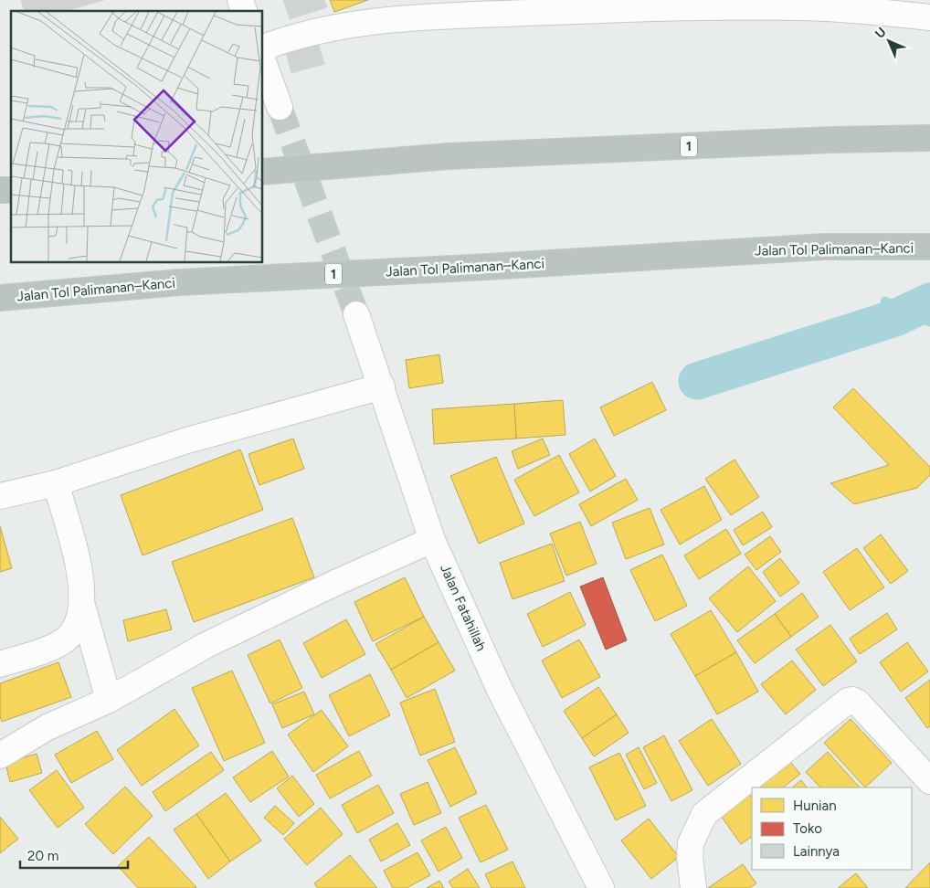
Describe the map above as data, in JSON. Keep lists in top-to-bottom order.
{
  "streets": {
    "highway": ["1", "Jalan Tol Palimanan–Kanci"],
    "street": ["Jalan Fatahillah"]
  },
  "legend": ["Hunian", "Toko", "Lainnya"],
  "scale_bar": "20 m",
  "north": "top left"
}
